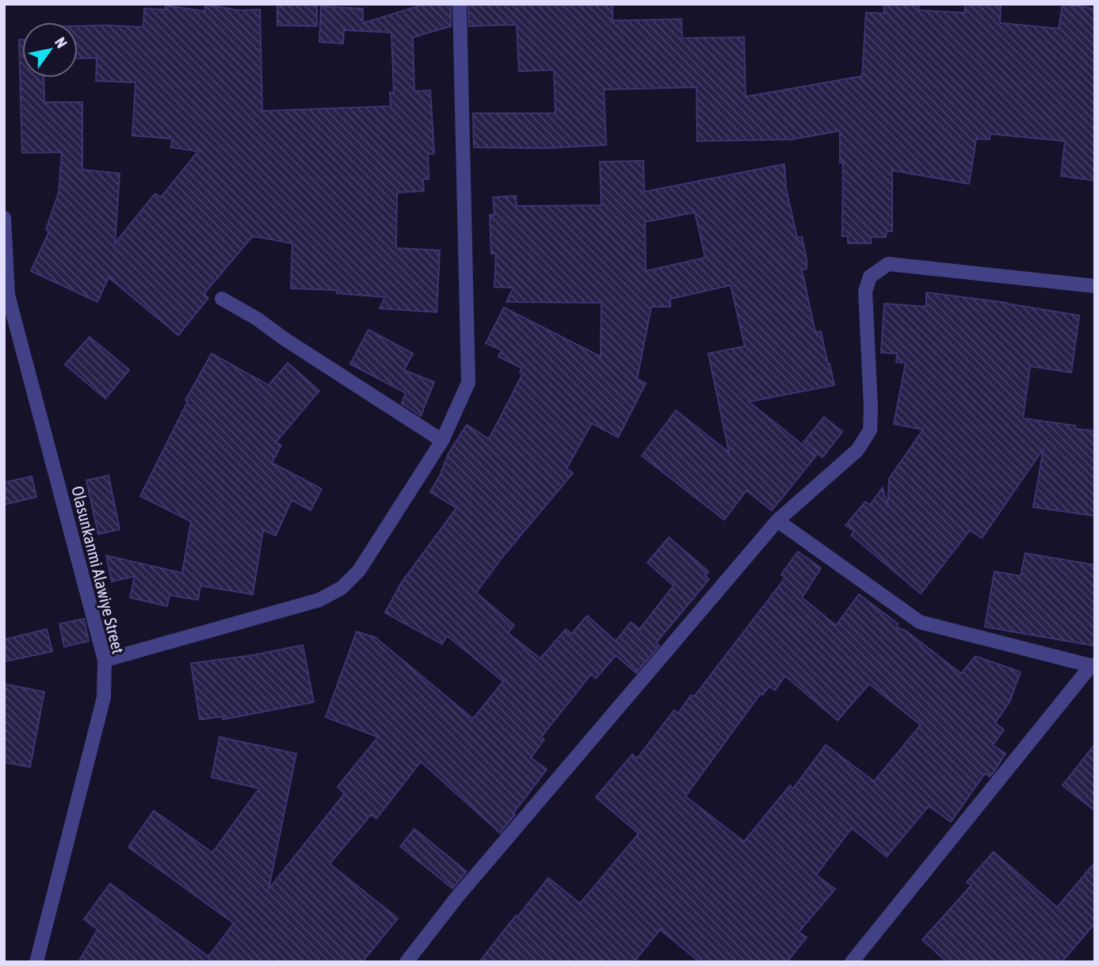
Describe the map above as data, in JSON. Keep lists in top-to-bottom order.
{
  "streets": {
    "street": ["Olasunkanmi Alawiye Street"]
  },
  "north": "top right"
}
